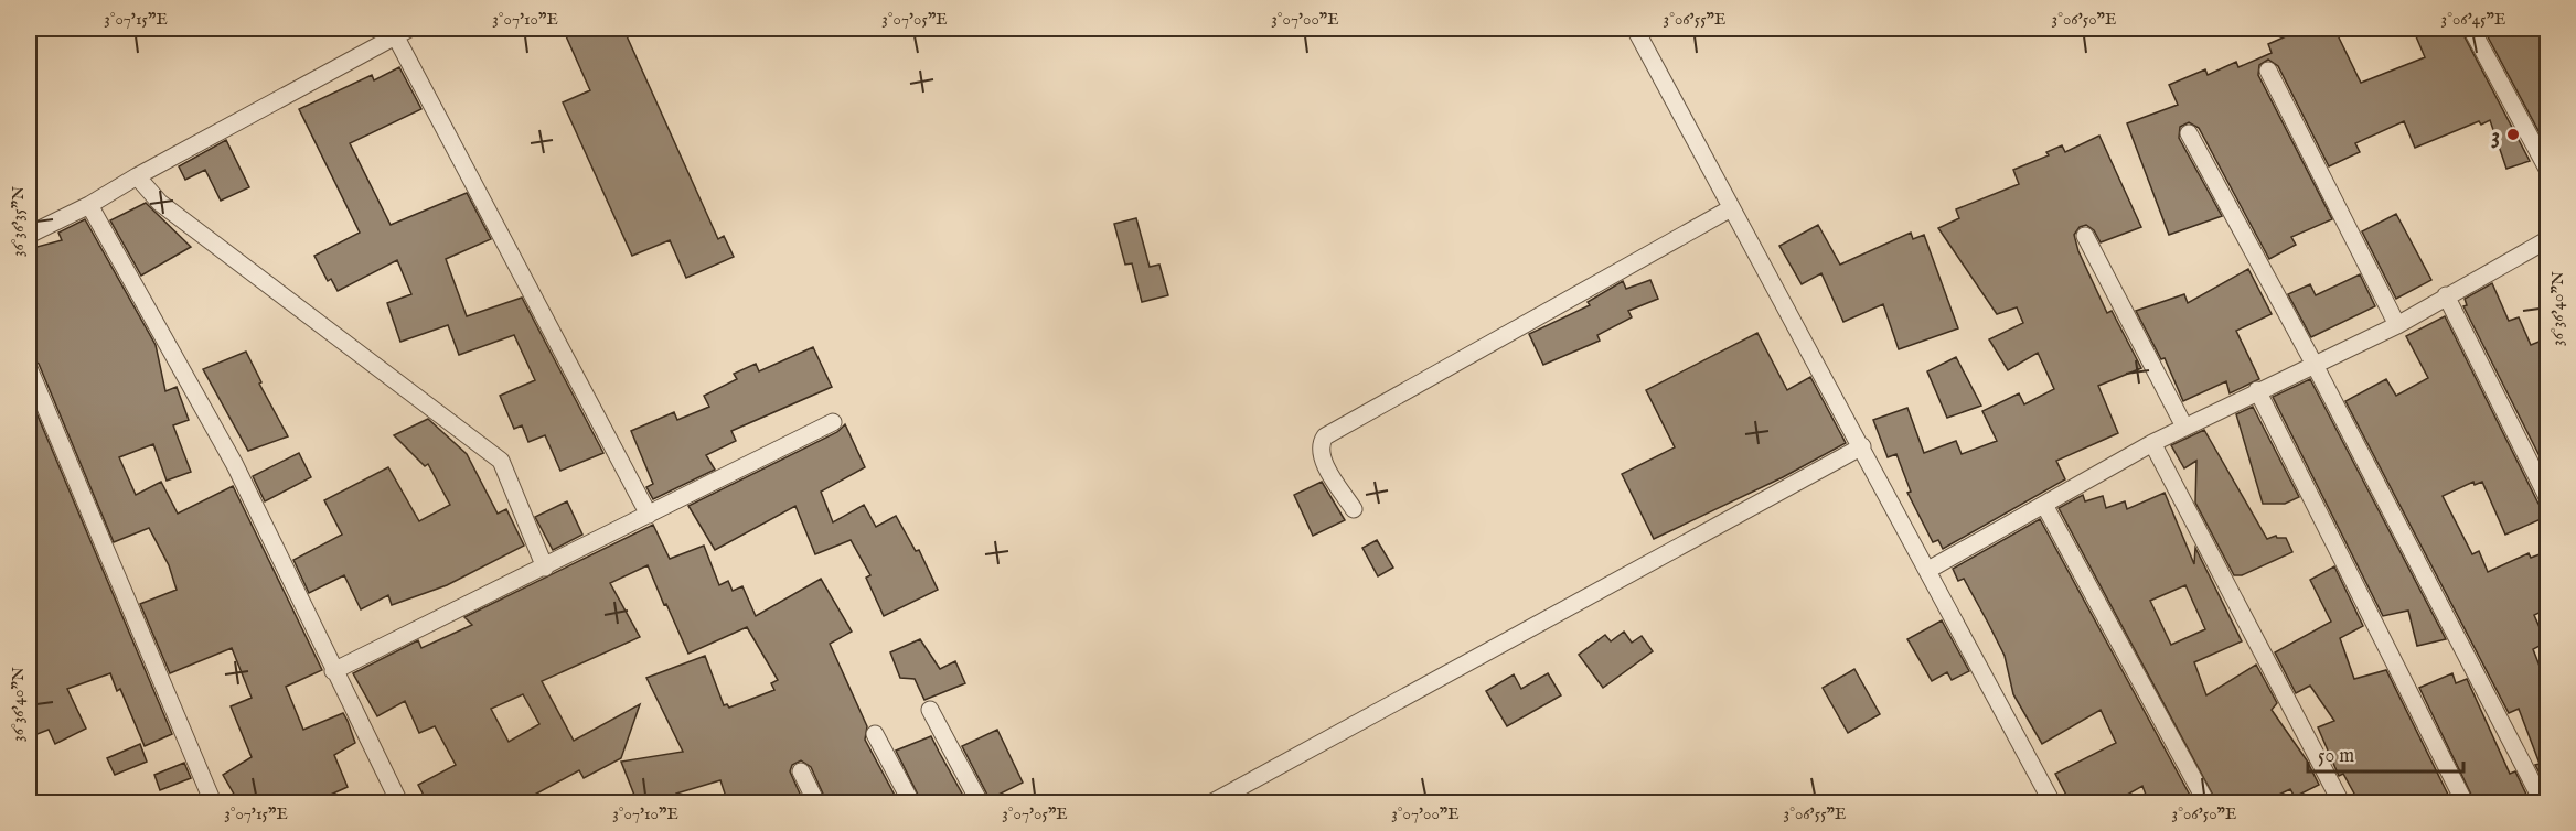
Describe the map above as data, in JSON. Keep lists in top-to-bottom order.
{
  "places": ["3"],
  "scale_bar": "50 m",
  "coordinates": [
    "3°07'15\"E",
    "3°07'10\"E",
    "3°07'05\"E",
    "3°07'00\"E",
    "3°06'55\"E",
    "3°06'50\"E",
    "3°06'45\"E",
    "36°36'35\"N",
    "36°36'40\"N"
  ]
}
